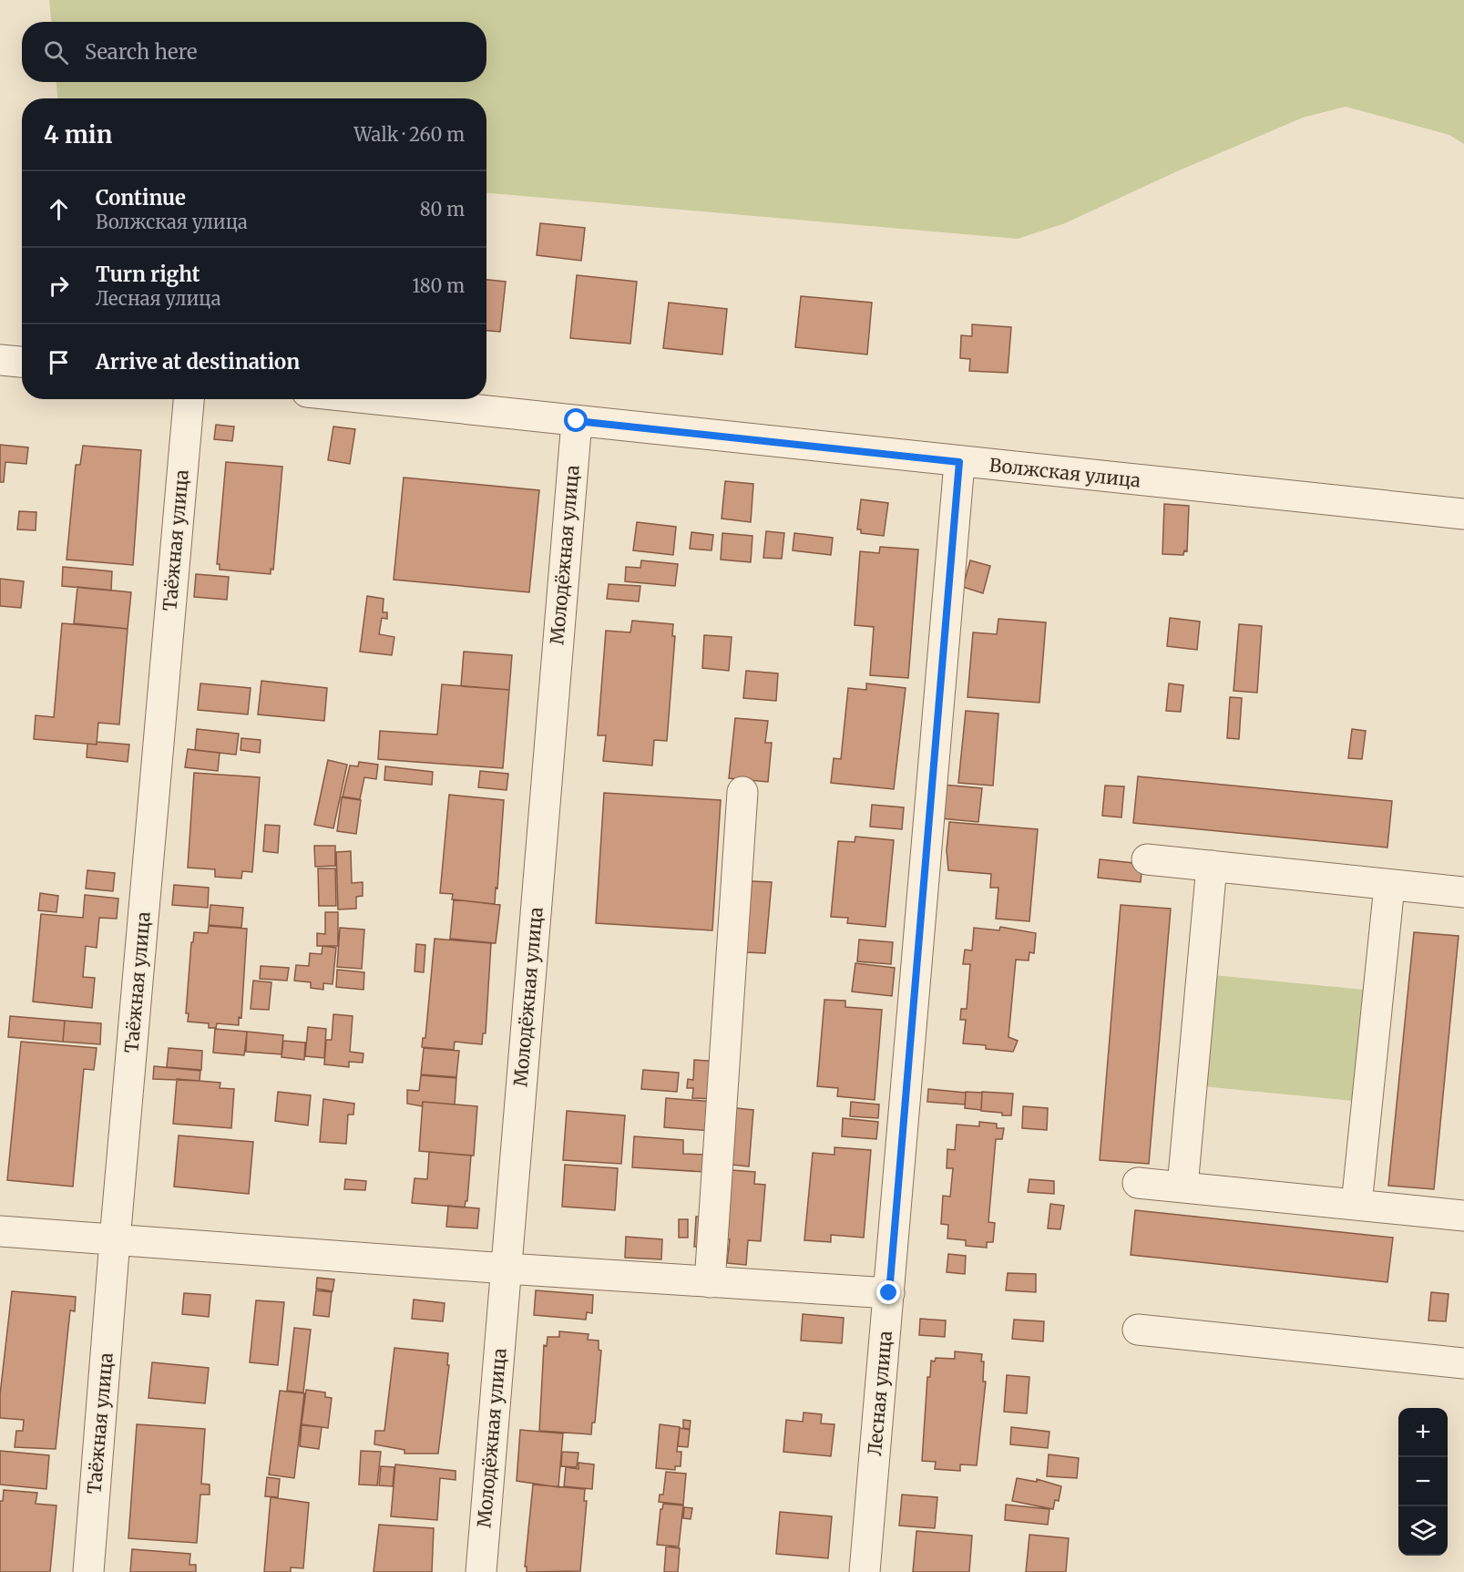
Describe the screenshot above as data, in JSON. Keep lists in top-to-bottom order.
{
  "streets": {
    "street": [
      "Волжская улица",
      "Таёжная улица",
      "Молодёжная улица",
      "Лесная улица"
    ]
  },
  "crossings": [
    ["Волжская улица", "Молодёжная улица"],
    ["Волжская улица", "Лесная улица"]
  ],
  "page": {
    "search": "Search here",
    "heading": ["4 min", "Walk · 260 m"],
    "list": [
      ["Continue", "Волжская улица", "80 m"],
      ["Turn right", "Лесная улица", "180 m"],
      "Arrive at destination"
    ],
    "map_buttons": ["+", "−"]
  }
}
